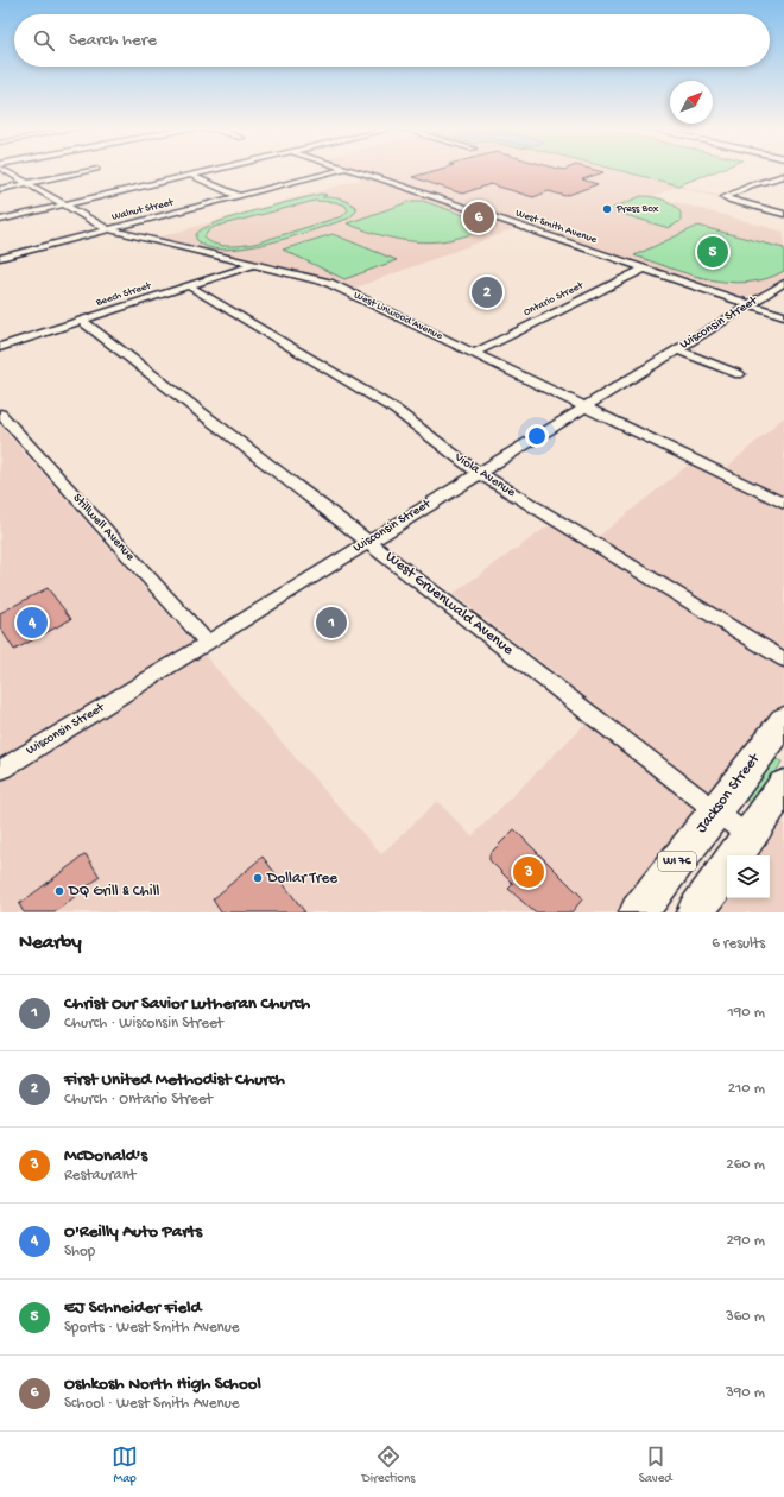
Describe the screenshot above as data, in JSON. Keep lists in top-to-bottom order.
{
  "streets": {
    "main road": ["Jackson Street", "WI 76"],
    "street": [
      "Walnut Street",
      "West Smith Avenue",
      "Beech Street",
      "Ontario Street",
      "West Linwood Avenue",
      "Wisconsin Street",
      "Viola Avenue",
      "Stillwell Avenue",
      "West Gruenwald Avenue"
    ]
  },
  "crossings": [
    ["Walnut Street", "West Linwood Avenue"],
    ["West Smith Avenue", "Ontario Street"],
    ["West Smith Avenue", "Wisconsin Street"],
    ["Beech Street", "West Linwood Avenue"],
    ["Beech Street", "Viola Avenue"],
    ["Beech Street", "West Gruenwald Avenue"],
    ["Ontario Street", "West Linwood Avenue"],
    ["West Linwood Avenue", "Wisconsin Street"],
    ["Wisconsin Street", "Viola Avenue"],
    ["Wisconsin Street", "Stillwell Avenue"],
    ["Wisconsin Street", "West Gruenwald Avenue"],
    ["West Gruenwald Avenue", "Jackson Street"]
  ],
  "places": ["Press Box", "Dollar Tree", "DQ Grill & Chill"],
  "north": "top right",
  "page": {
    "search": "Search here",
    "pins": [
      "6",
      "5",
      "2",
      "1",
      "4",
      "3"
    ],
    "heading": ["Nearby", "6 results"],
    "list": [
      {
        "mark": "1",
        "name": "Christ Our Savior Lutheran Church",
        "note": "Church · Wisconsin Street",
        "value": "190 m"
      },
      {
        "mark": "2",
        "name": "First United Methodist Church",
        "note": "Church · Ontario Street",
        "value": "210 m"
      },
      {
        "mark": "3",
        "name": "McDonald's",
        "note": "Restaurant",
        "value": "260 m"
      },
      {
        "mark": "4",
        "name": "O'Reilly Auto Parts",
        "note": "Shop",
        "value": "290 m"
      },
      {
        "mark": "5",
        "name": "EJ Schneider Field",
        "note": "Sports · West Smith Avenue",
        "value": "360 m"
      },
      {
        "mark": "6",
        "name": "Oshkosh North High School",
        "note": "School · West Smith Avenue",
        "value": "390 m"
      }
    ],
    "nav": ["Map", "Directions", "Saved"]
  }
}
